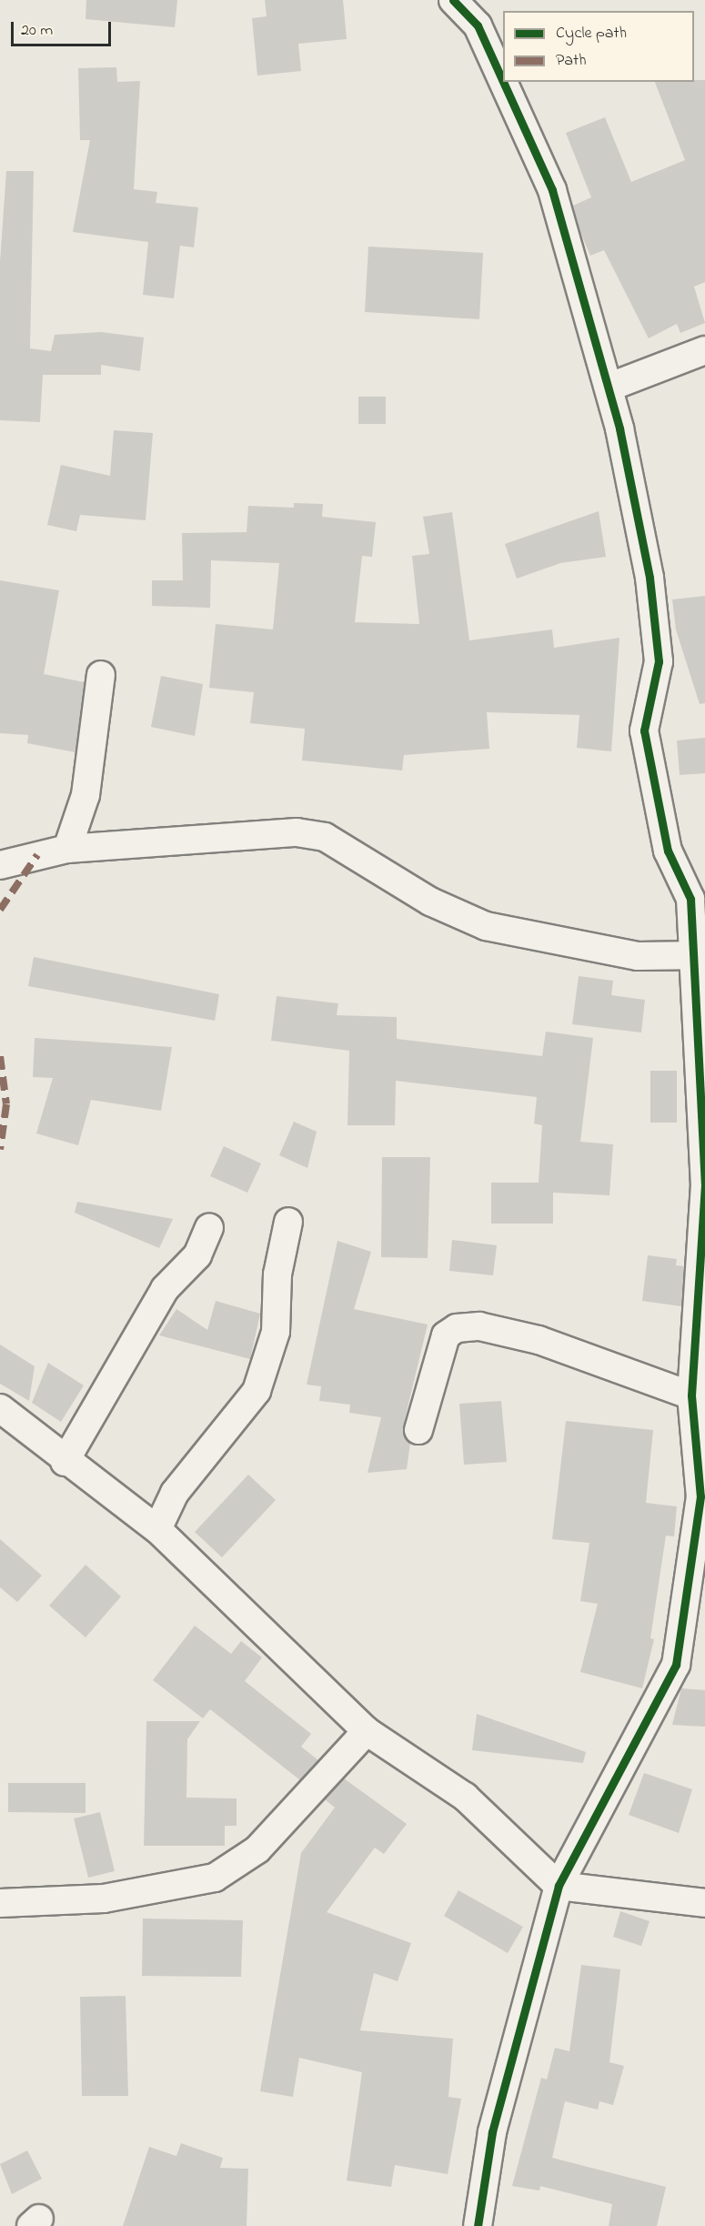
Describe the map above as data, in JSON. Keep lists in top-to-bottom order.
{
  "legend": ["Cycle path", "Path"],
  "scale_bar": "20 m"
}
